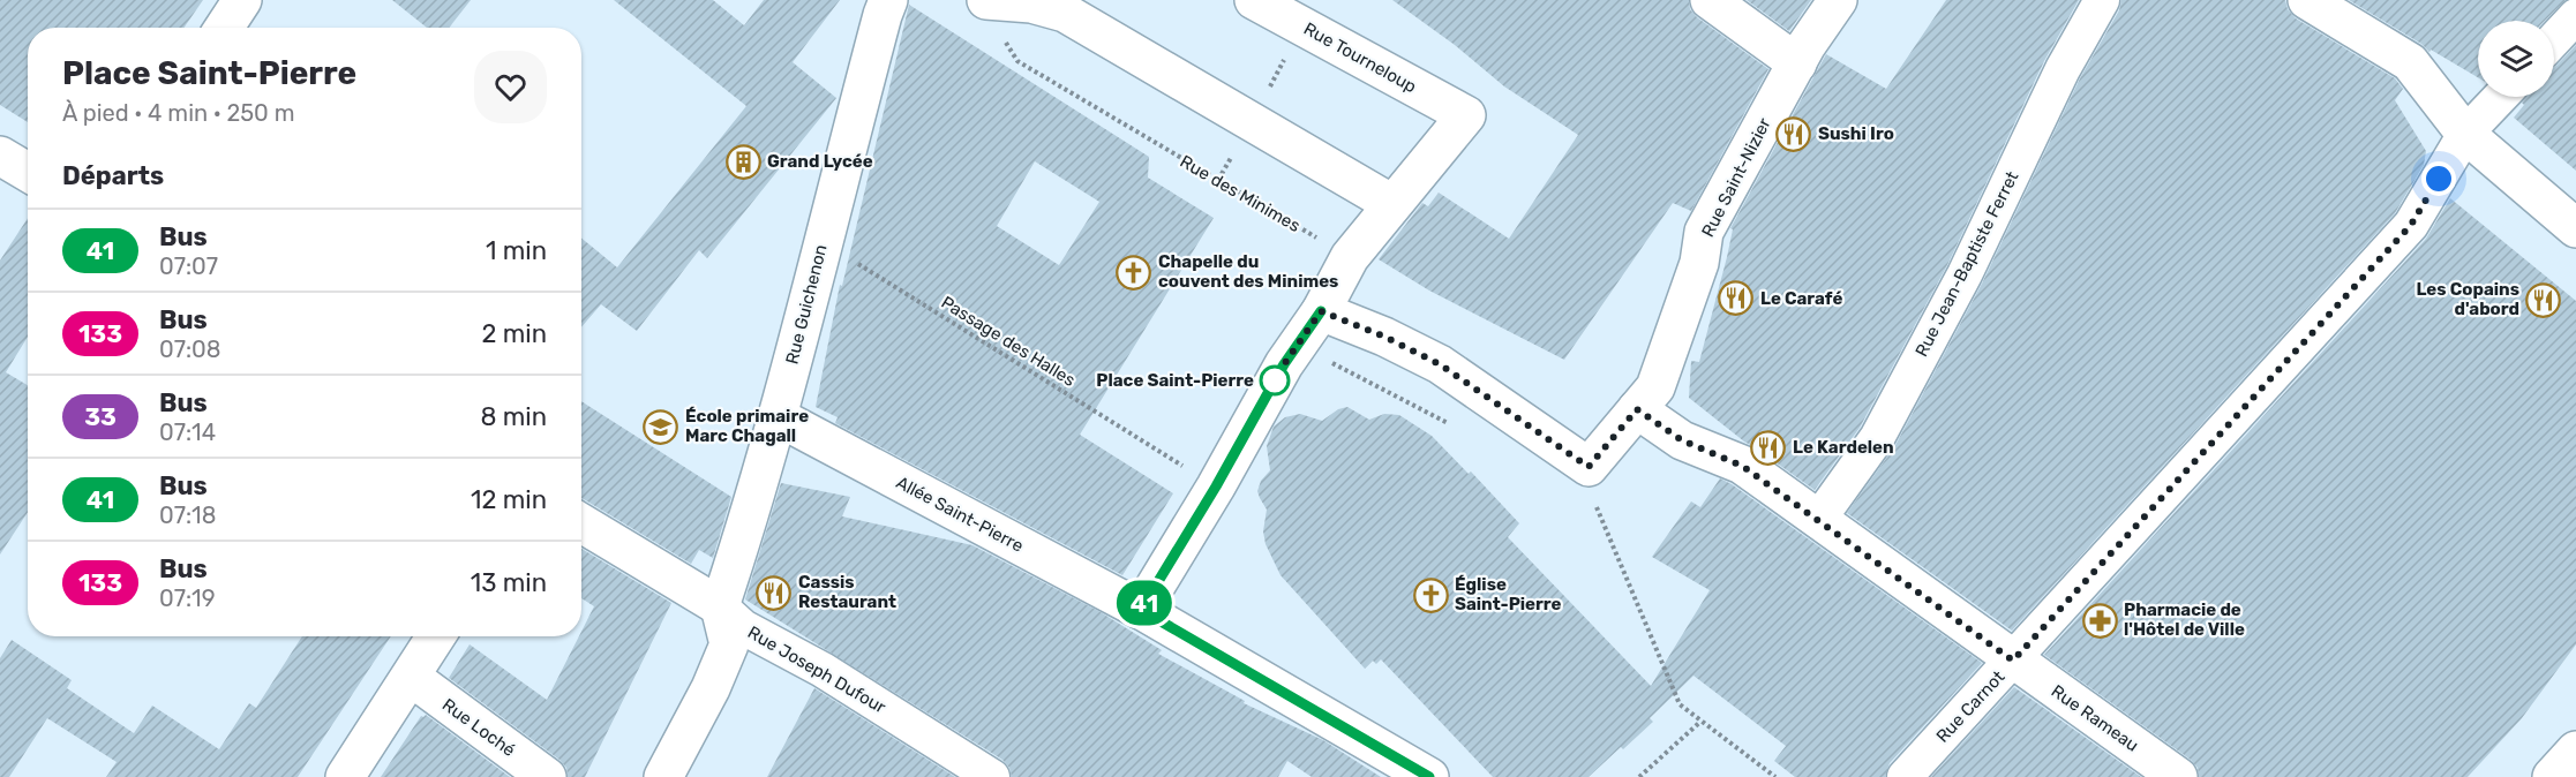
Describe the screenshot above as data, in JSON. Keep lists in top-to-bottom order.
{
  "streets": {
    "street": [
      "Rue Tourneloup",
      "Rue Saint-Nizier",
      "Rue Jean-Baptiste Ferret",
      "Rue Guichenon",
      "Allée Saint-Pierre",
      "Rue Joseph Dufour",
      "Rue Carnot",
      "Rue Rameau",
      "Rue Loché"
    ],
    "path": ["Rue des Minimes", "Passage des Halles"]
  },
  "crossings": [
    ["Rue Guichenon", "Passage des Halles"],
    ["Rue Guichenon", "Allée Saint-Pierre"],
    ["Rue Guichenon", "Rue Joseph Dufour"],
    ["Rue Carnot", "Rue Rameau"]
  ],
  "places": {
    "restaurant": [
      "Sushi Iro",
      "Le Carafé",
      "Les Copains d'abord",
      "Le Kardelen",
      "Cassis Restaurant"
    ],
    "building": ["Grand Lycée"],
    "church": ["Chapelle du couvent des Minimes", "Église Saint-Pierre"],
    "other": ["Place Saint-Pierre"],
    "school or university": ["École primaire Marc Chagall"],
    "pharmacy": ["Pharmacie de l'Hôtel de Ville"]
  },
  "lines": ["bus line 41"],
  "page": {
    "on_map": "41",
    "heading": [
      ["Place Saint-Pierre", "À pied · 4 min · 250 m"],
      "Départs"
    ],
    "list": [
      {
        "mark": "41",
        "name": "Bus",
        "note": "07:07",
        "value": "1 min"
      },
      {
        "mark": "133",
        "name": "Bus",
        "note": "07:08",
        "value": "2 min"
      },
      {
        "mark": "33",
        "name": "Bus",
        "note": "07:14",
        "value": "8 min"
      },
      {
        "mark": "41",
        "name": "Bus",
        "note": "07:18",
        "value": "12 min"
      },
      {
        "mark": "133",
        "name": "Bus",
        "note": "07:19",
        "value": "13 min"
      }
    ]
  }
}
